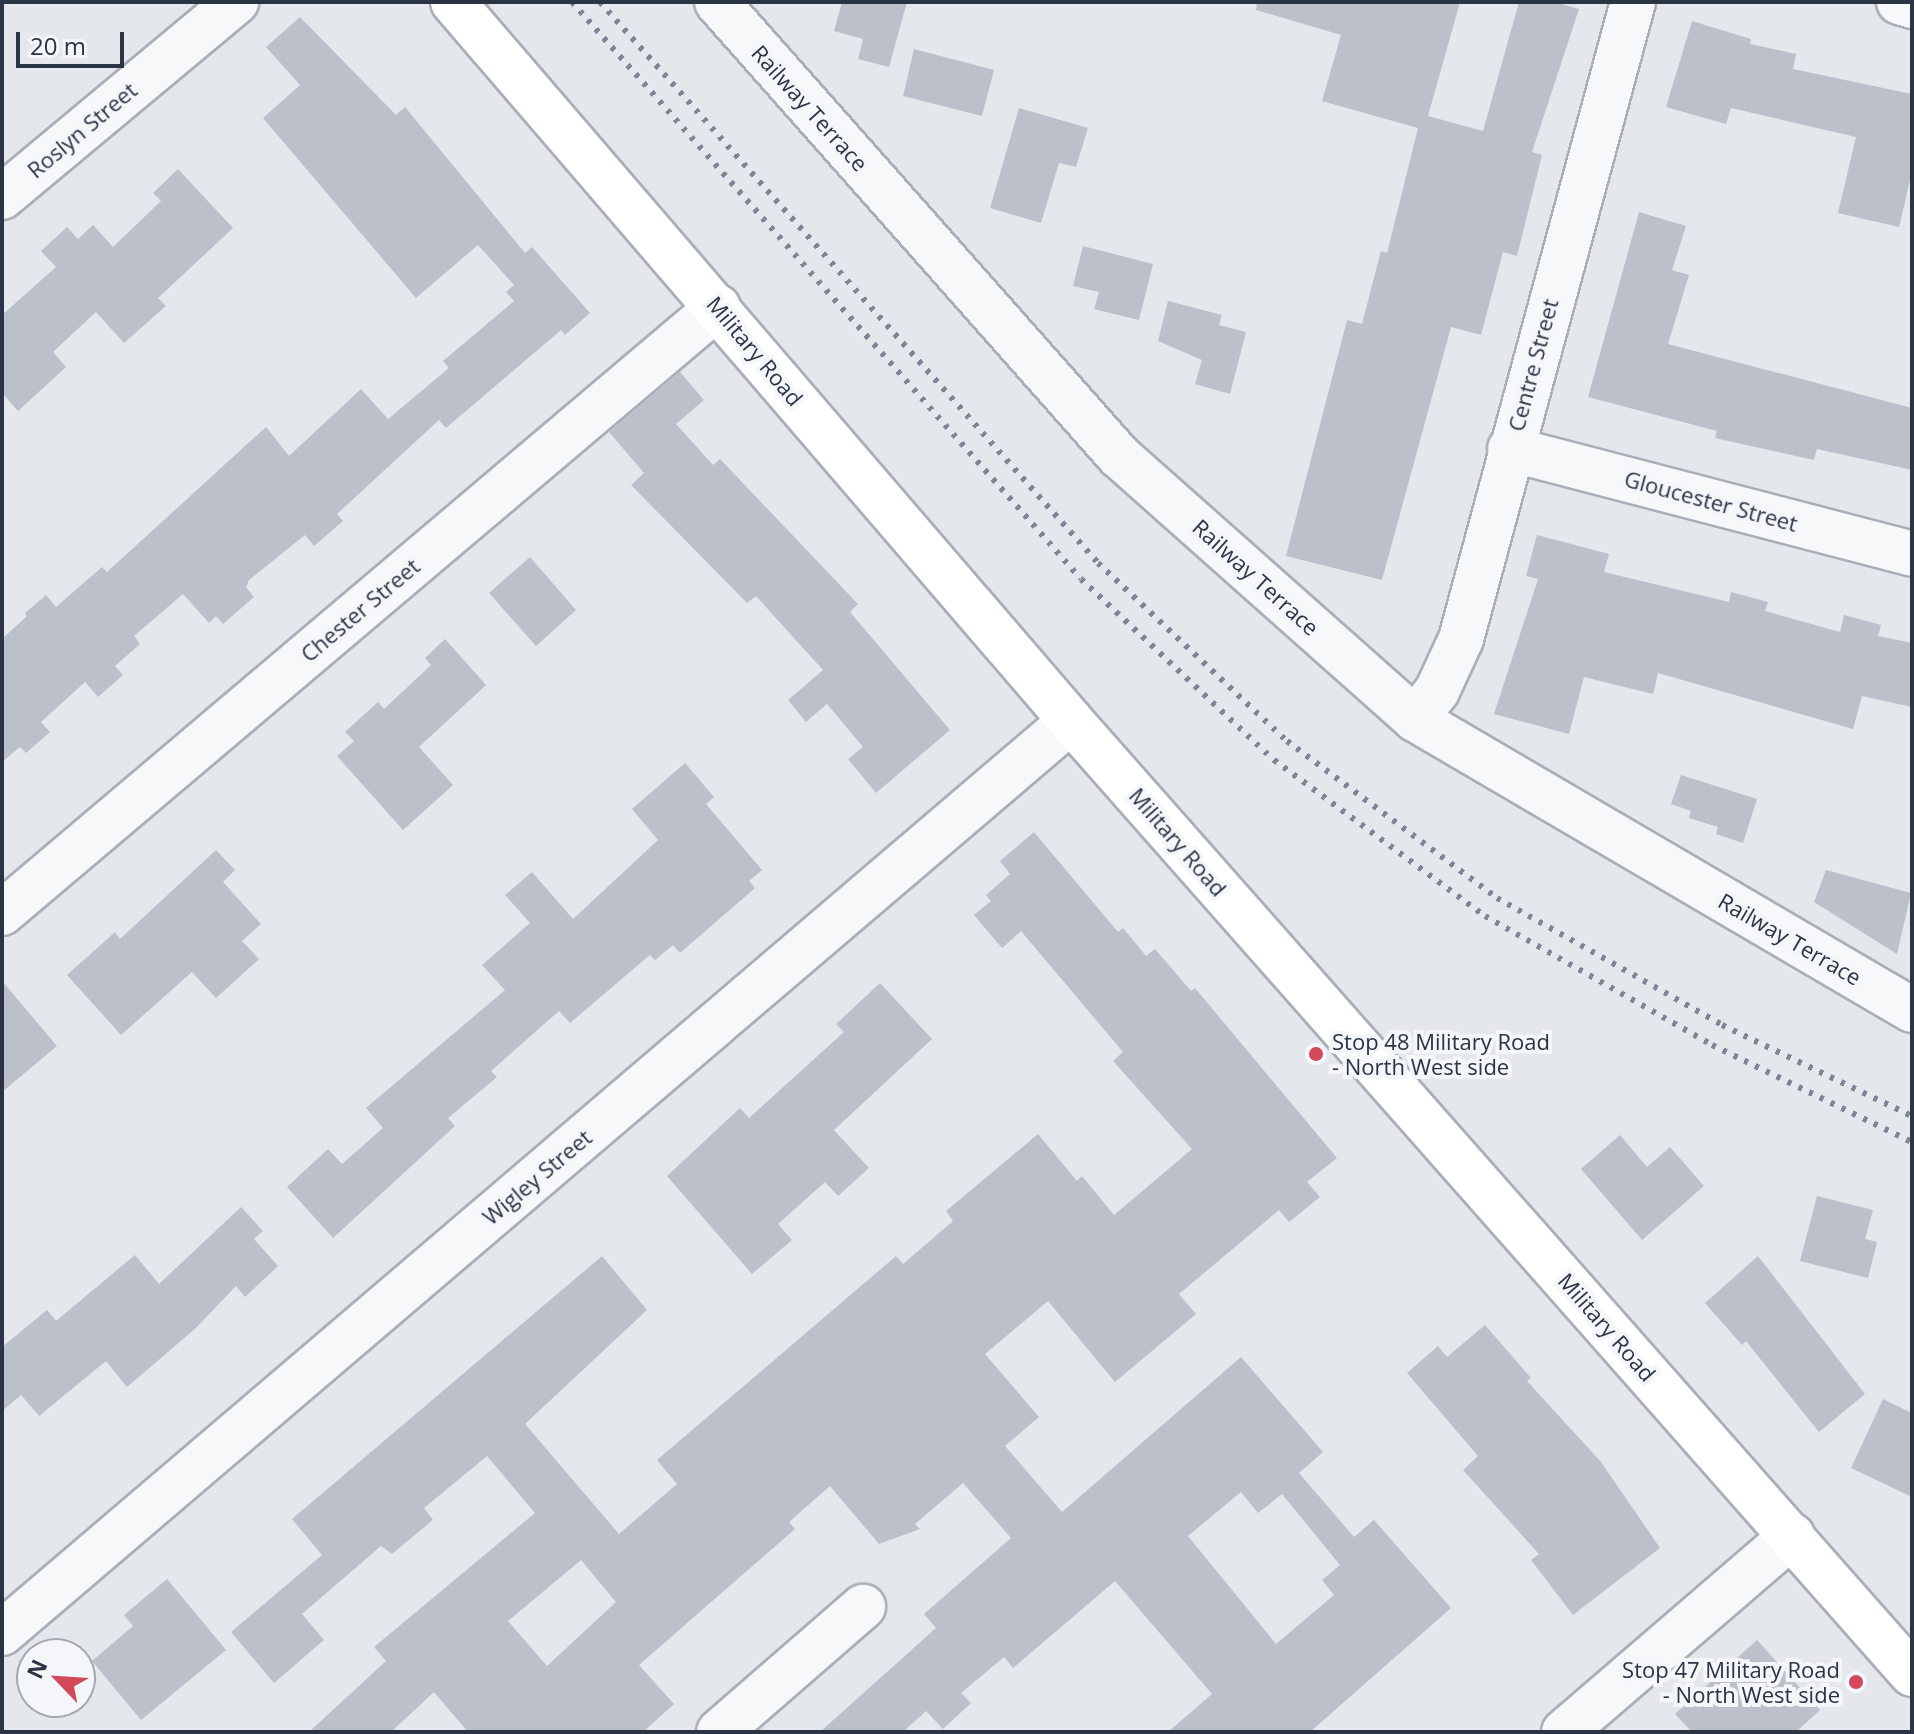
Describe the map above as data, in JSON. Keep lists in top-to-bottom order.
{
  "streets": {
    "main road": ["Military Road"],
    "street": [
      "Railway Terrace",
      "Roslyn Street",
      "Centre Street",
      "Gloucester Street",
      "Chester Street",
      "Wigley Street"
    ]
  },
  "crossings": [
    ["Railway Terrace", "Centre Street"],
    ["Military Road", "Chester Street"],
    ["Military Road", "Wigley Street"],
    ["Centre Street", "Gloucester Street"]
  ],
  "places": ["Stop 48 Military Road - North West side", "Stop 47 Military Road - North West side"],
  "scale_bar": "20 m",
  "north": "top left"
}
